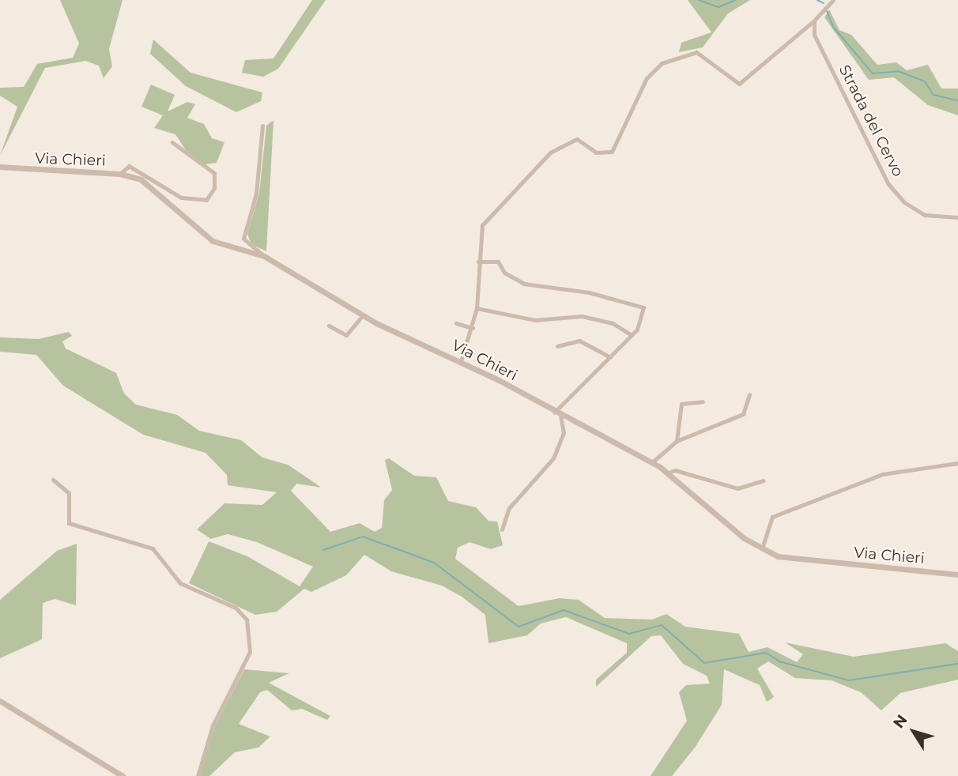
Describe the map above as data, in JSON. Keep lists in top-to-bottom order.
{
  "streets": {
    "street": ["Strada del Cervo", "Via Chieri"]
  },
  "north": "top left"
}
